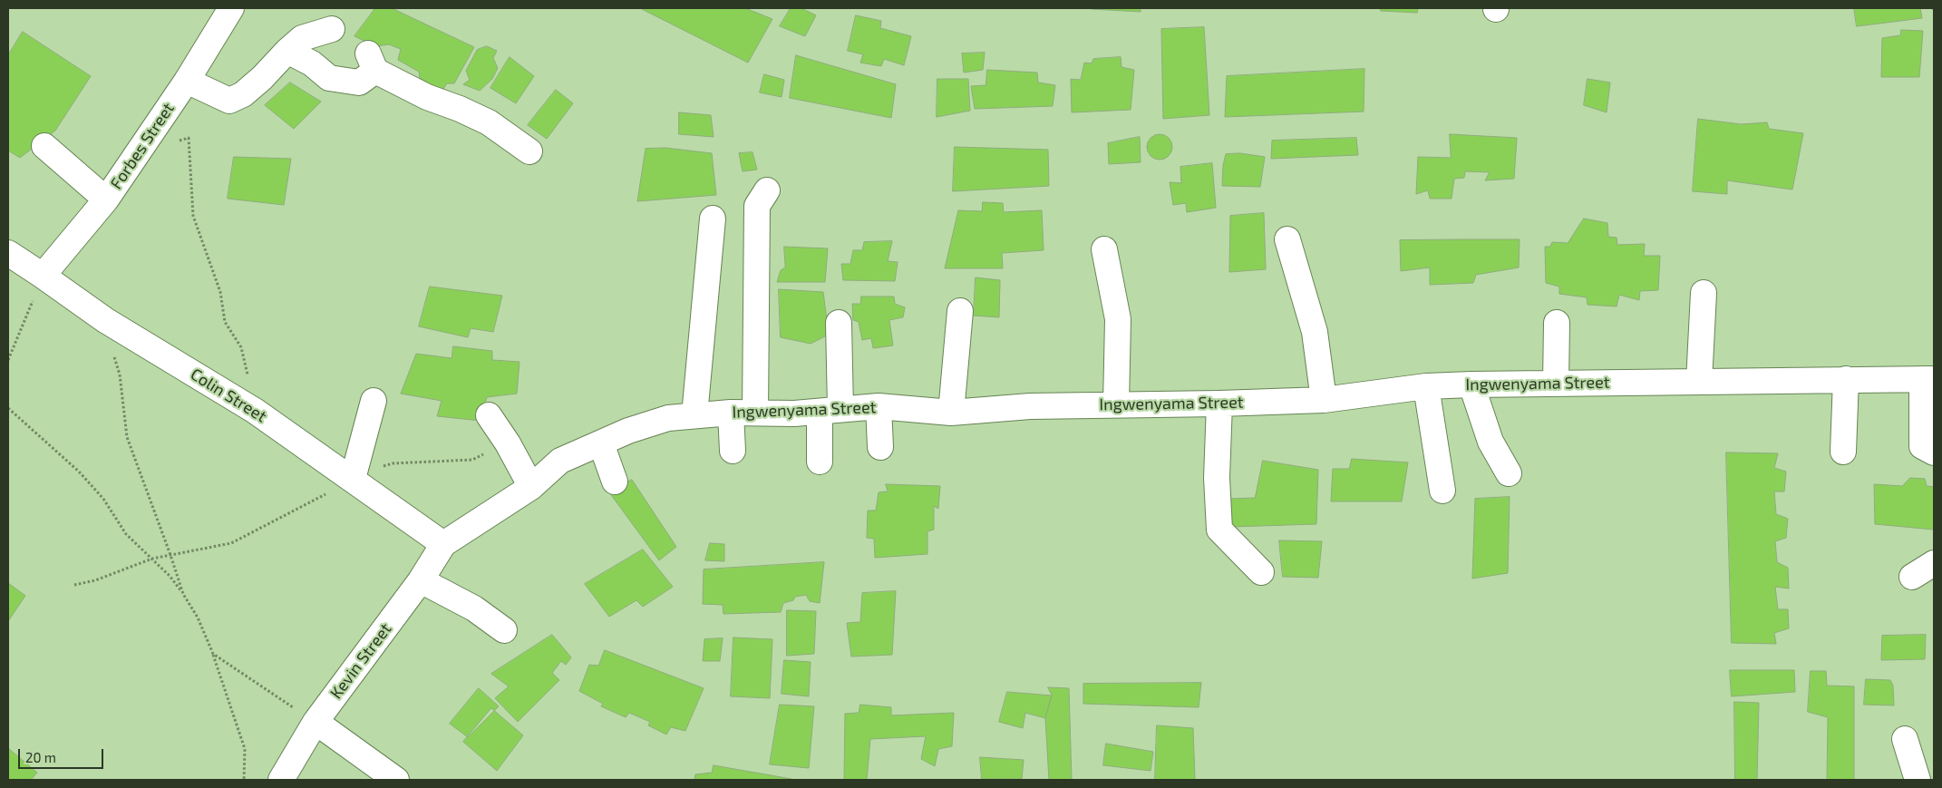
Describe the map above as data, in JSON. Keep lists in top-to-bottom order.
{
  "streets": {
    "street": [
      "Forbes Street",
      "Ingwenyama Street",
      "Colin Street",
      "Kevin Street"
    ]
  },
  "crossings": [
    ["Forbes Street", "Colin Street"],
    ["Ingwenyama Street", "Colin Street"],
    ["Ingwenyama Street", "Kevin Street"],
    ["Colin Street", "Kevin Street"]
  ],
  "scale_bar": "20 m"
}
